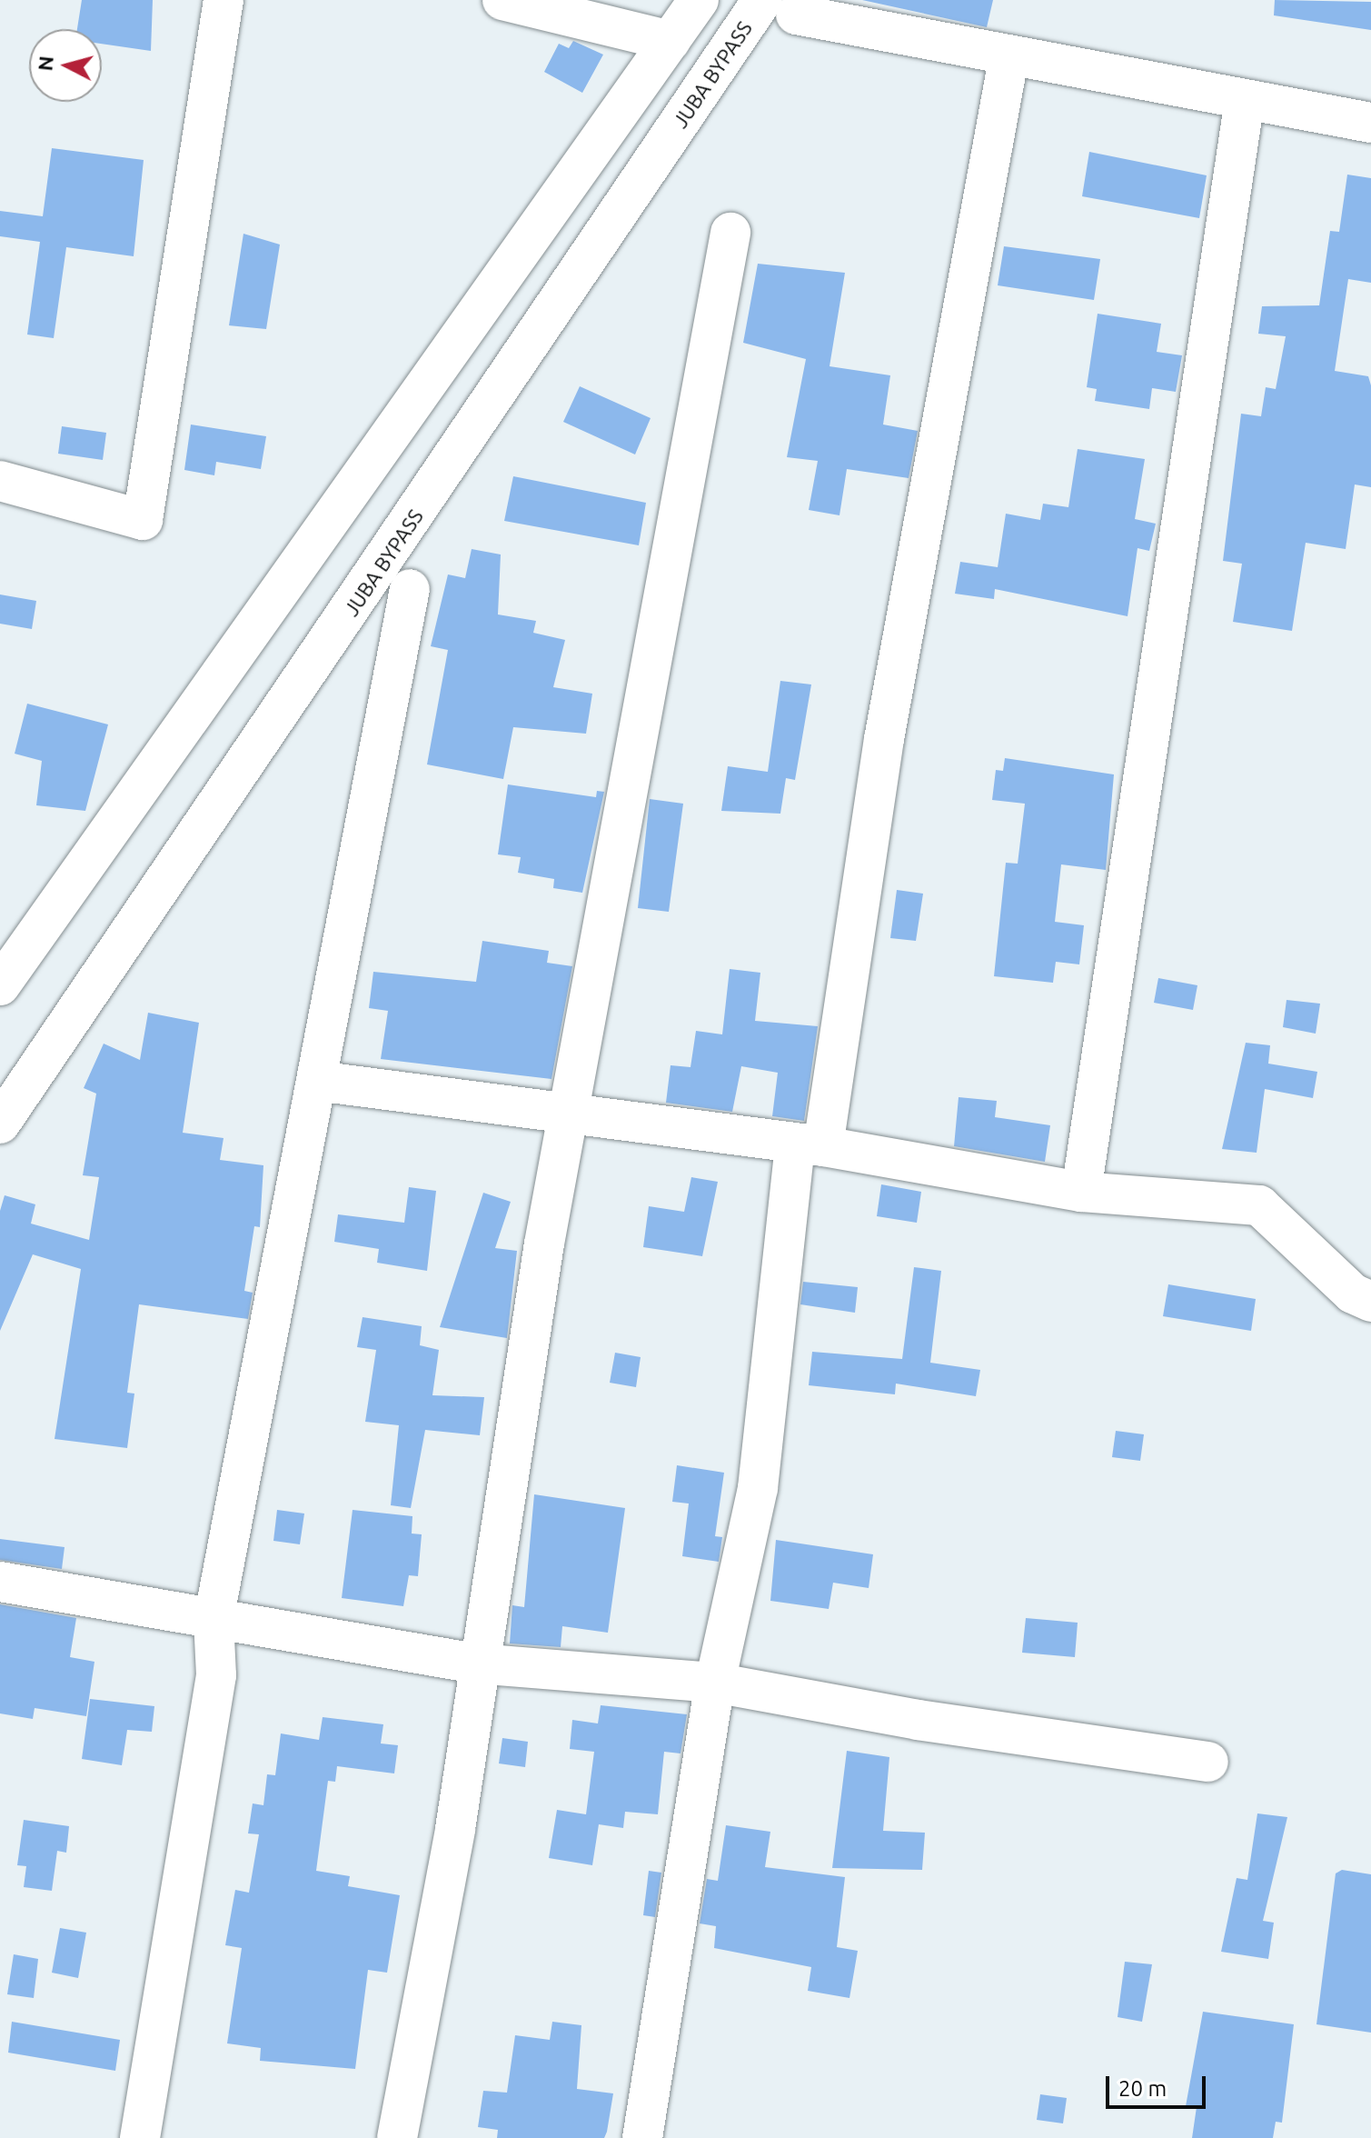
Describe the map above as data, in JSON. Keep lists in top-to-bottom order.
{
  "streets": {
    "street": ["JUBA BYPASS"]
  },
  "scale_bar": "20 m",
  "north": "left"
}
